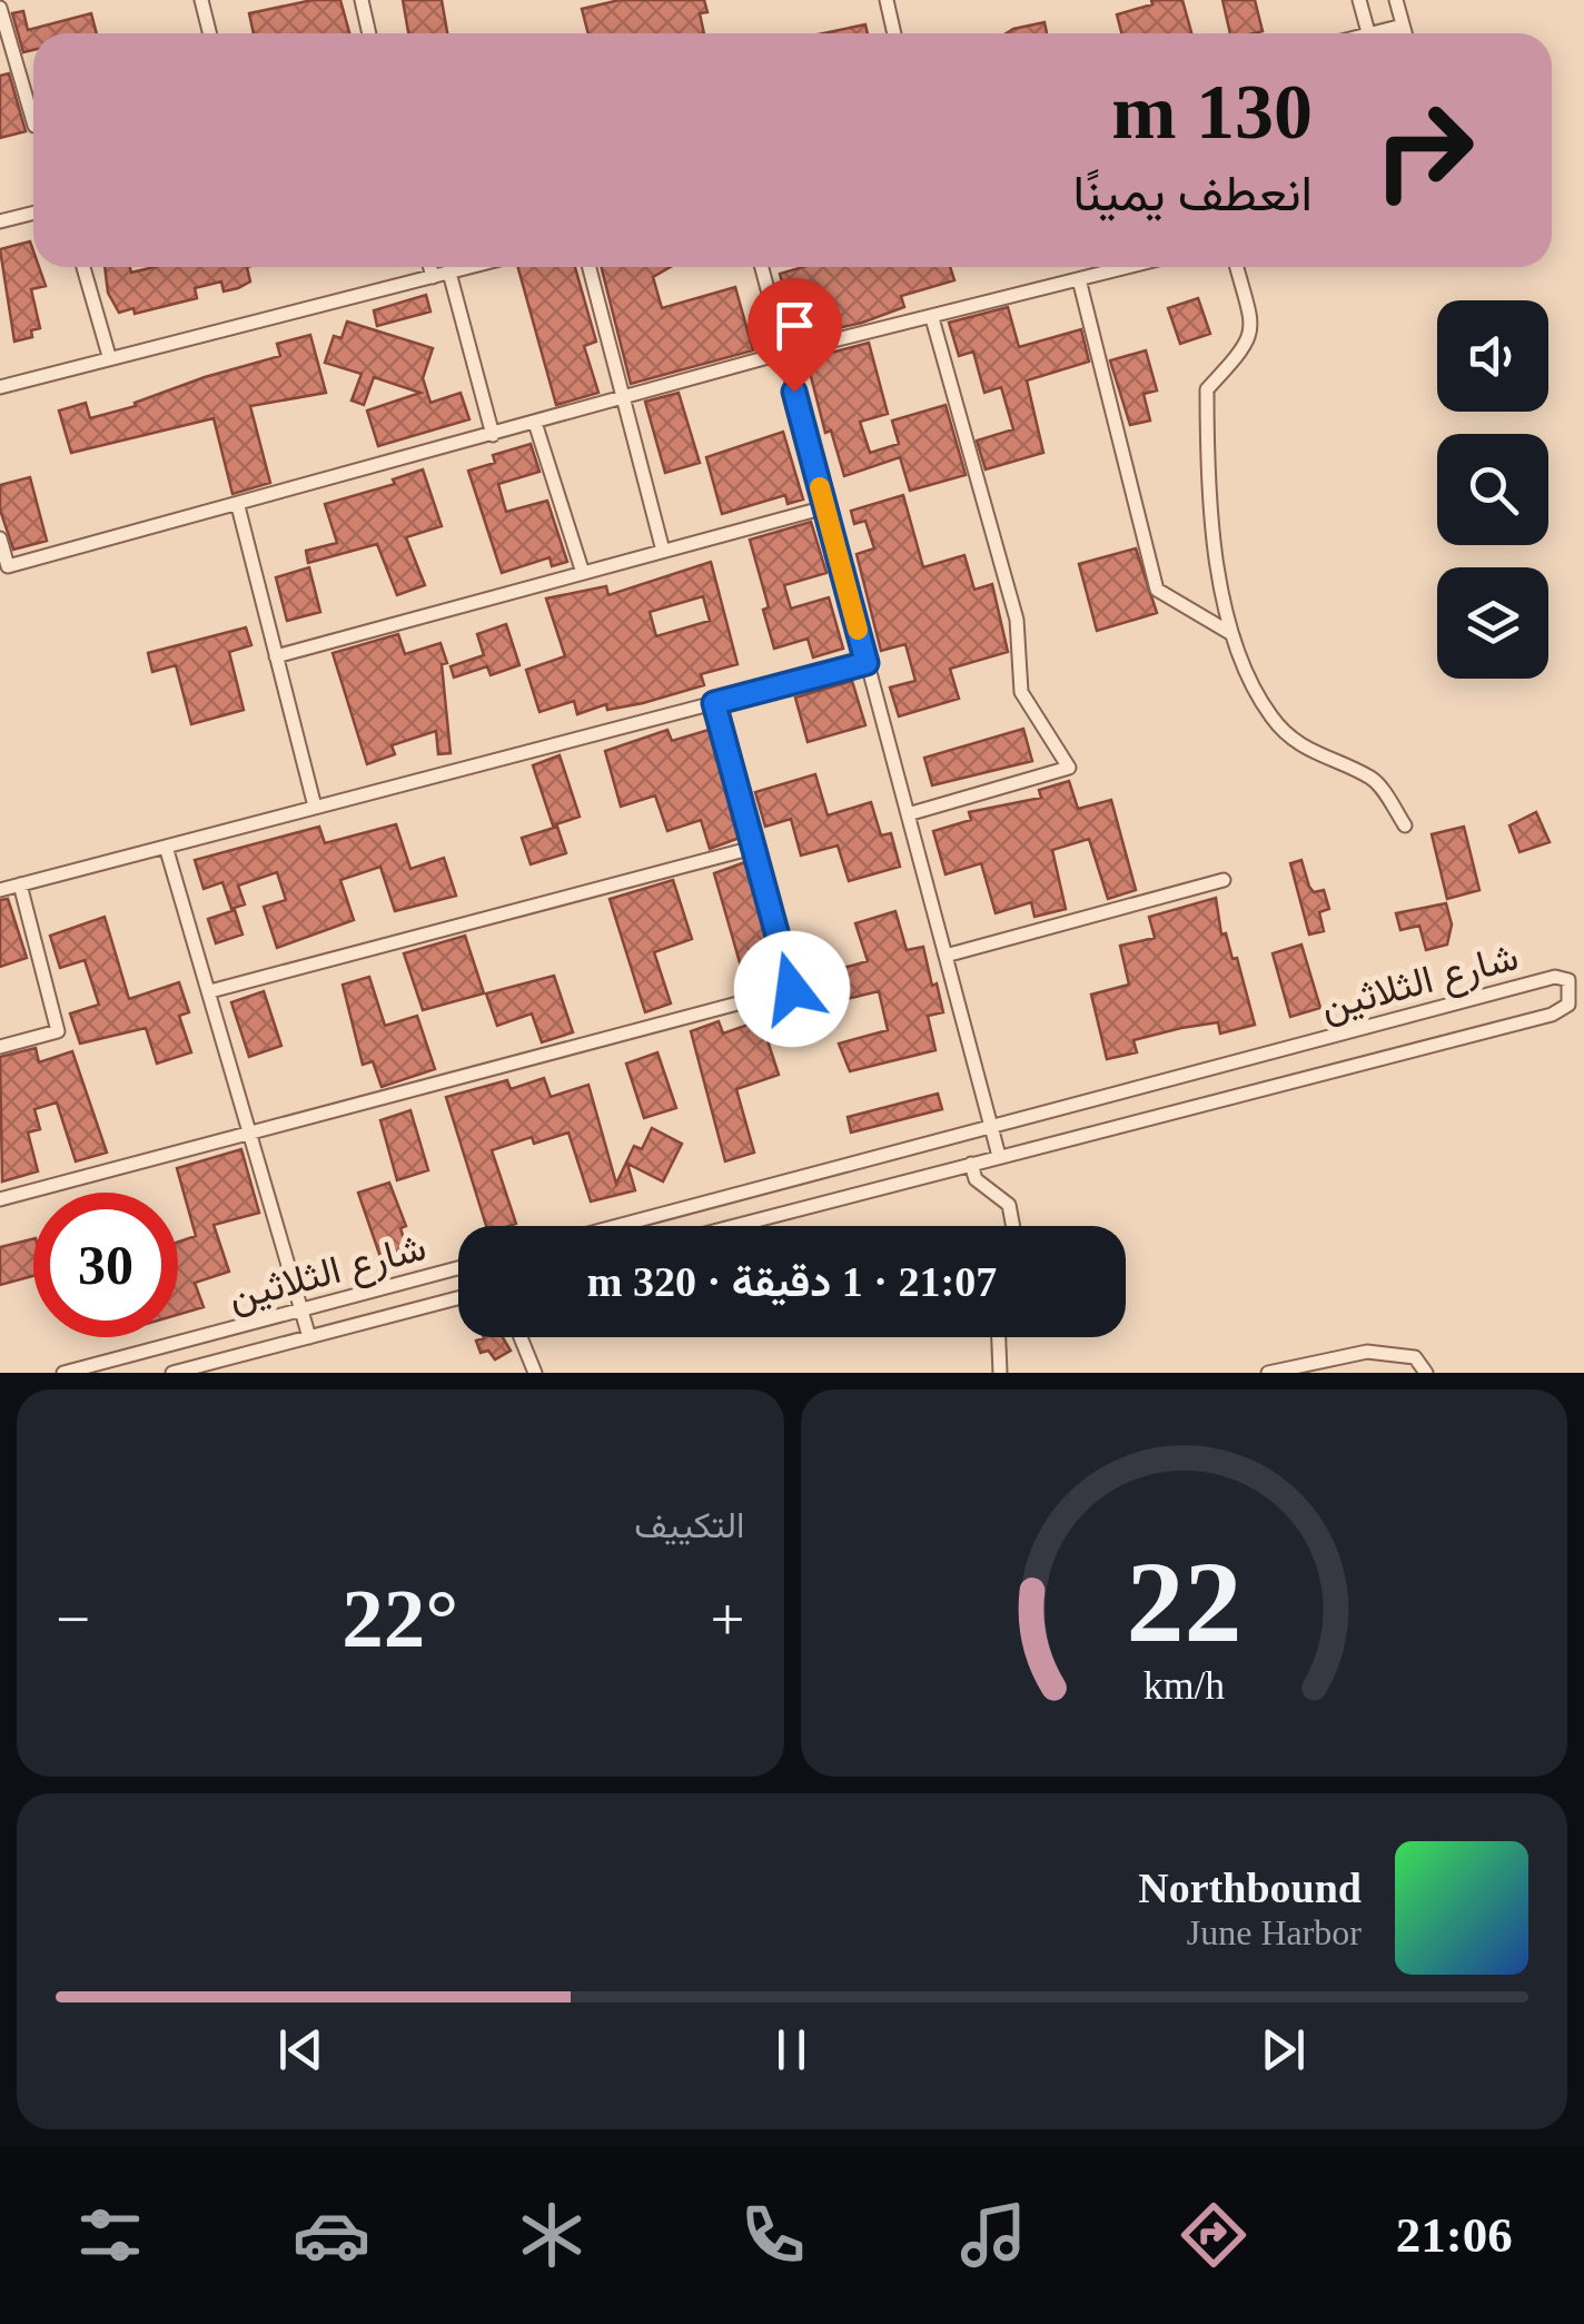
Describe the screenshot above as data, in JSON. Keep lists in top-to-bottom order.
{
  "streets": {
    "street": ["شارع الثلاثين"]
  },
  "page": {
    "turn": ["130 m", "انعطف يمينًا"],
    "limit": "30",
    "trip": "21:07 · 1 دقيقة · 320 m",
    "tile": "التكييف",
    "heat": ["−", "22°", "+"],
    "song": ["Northbound", "June Harbor"],
    "tabs": "21:06",
    "gauge": ["22", "km/h"]
  }
}
